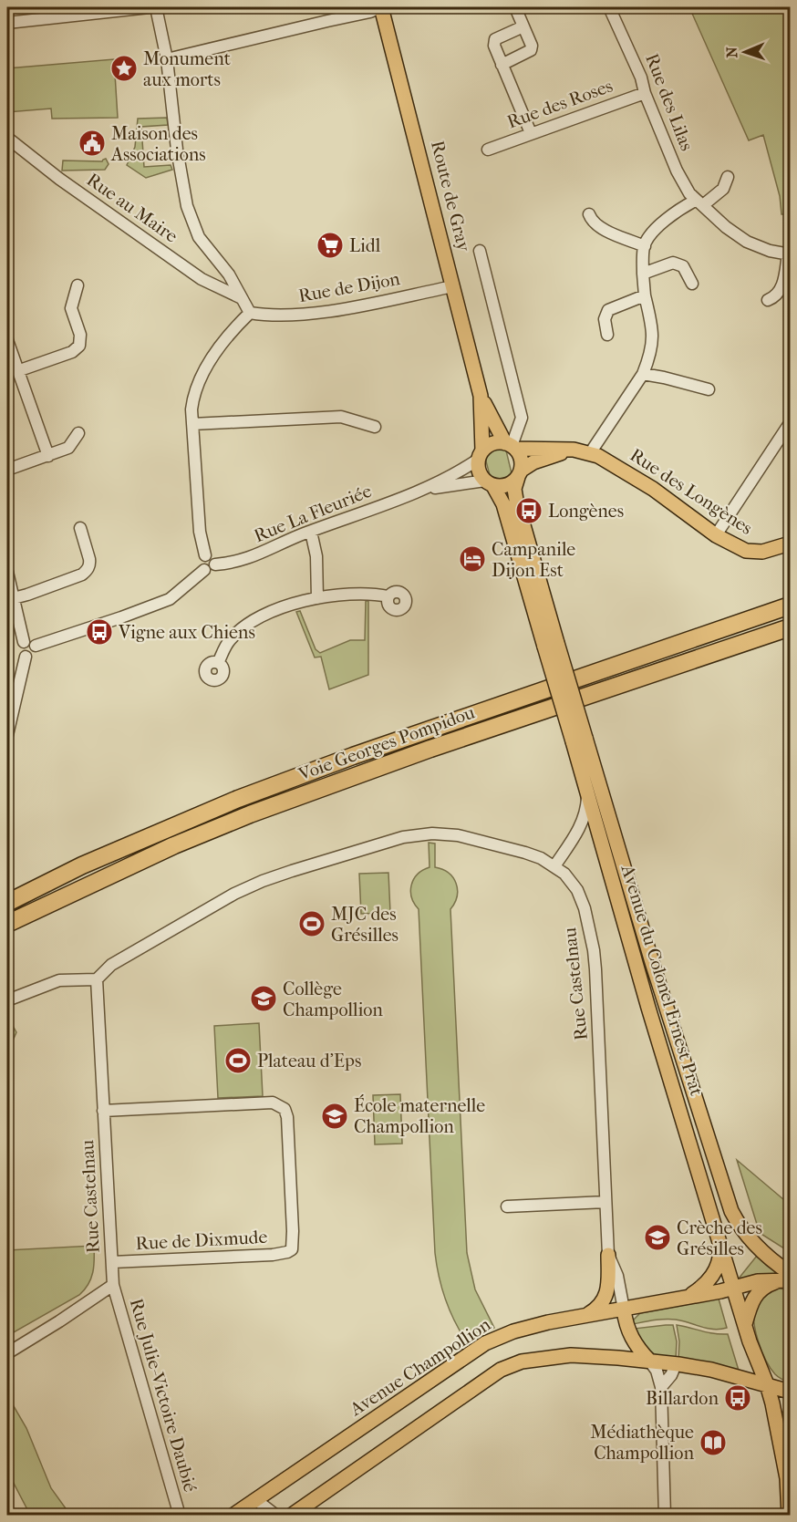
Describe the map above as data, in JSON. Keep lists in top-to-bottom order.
{
  "streets": {
    "highway": ["Voie Georges Pompidou"],
    "main road": [
      "Route de Gray",
      "Rue des Longènes",
      "Avenue du Colonel Ernest Prat",
      "Avenue Champollion"
    ],
    "street": [
      "Rue des Lilas",
      "Rue des Roses",
      "Rue au Maire",
      "Rue de Dijon",
      "Rue La Fleuriée",
      "Rue Castelnau",
      "Rue de Dixmude",
      "Rue Julie-Victoire Daubié"
    ]
  },
  "crossings": [
    ["Rue des Lilas", "Rue des Roses"],
    ["Route de Gray", "Rue de Dijon"],
    ["Route de Gray", "Rue des Longènes"],
    ["Route de Gray", "Rue La Fleuriée"],
    ["Rue des Longènes", "Rue La Fleuriée"],
    ["Avenue du Colonel Ernest Prat", "Avenue Champollion"],
    ["Rue Castelnau", "Rue de Dixmude"],
    ["Rue Castelnau", "Avenue Champollion"],
    ["Rue Castelnau", "Rue Julie-Victoire Daubié"]
  ],
  "places": {
    "place": ["Monument aux morts"],
    "public building": ["Maison des Associations"],
    "supermarket": ["Lidl"],
    "bus stop": ["Longènes", "Vigne aux Chiens", "Billardon"],
    "hotel": ["Campanile Dijon Est"],
    "sports": ["MJC des Grésilles", "Plateau d'Eps"],
    "school or university": ["Collège Champollion", "École maternelle Champollion", "Crèche des Grésilles"],
    "library": ["Médiathèque Champollion"]
  },
  "north": "left"
}
